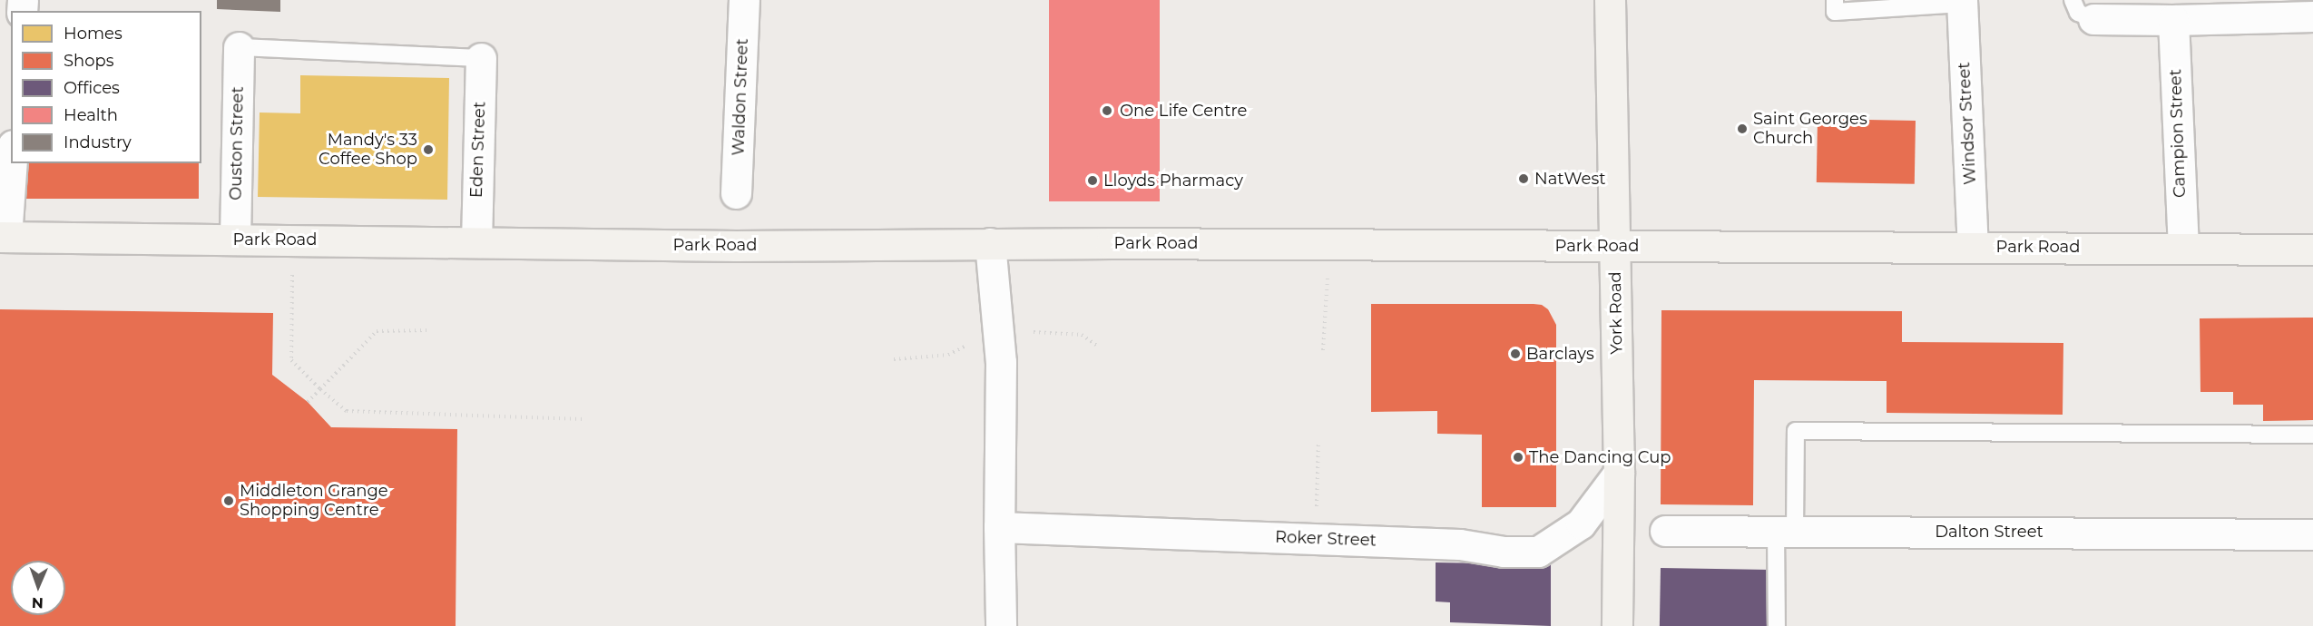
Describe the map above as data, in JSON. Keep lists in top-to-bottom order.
{
  "streets": {
    "street": [
      "Waldon Street",
      "Windsor Street",
      "Campion Street",
      "Ouston Street",
      "Eden Street",
      "Park Road",
      "York Road",
      "Dalton Street",
      "Roker Street"
    ]
  },
  "crossings": [
    ["Windsor Street", "Park Road"],
    ["Campion Street", "Park Road"],
    ["Ouston Street", "Park Road"],
    ["Eden Street", "Park Road"],
    ["Park Road", "York Road"],
    ["York Road", "Roker Street"]
  ],
  "places": [
    "One Life Centre",
    "Saint Georges Church",
    "Mandy's 33 Coffee Shop",
    "NatWest",
    "Lloyds Pharmacy",
    "Barclays",
    "The Dancing Cup",
    "Middleton Grange Shopping Centre"
  ],
  "legend": [
    "Homes",
    "Shops",
    "Offices",
    "Health",
    "Industry"
  ],
  "north": "bottom"
}
